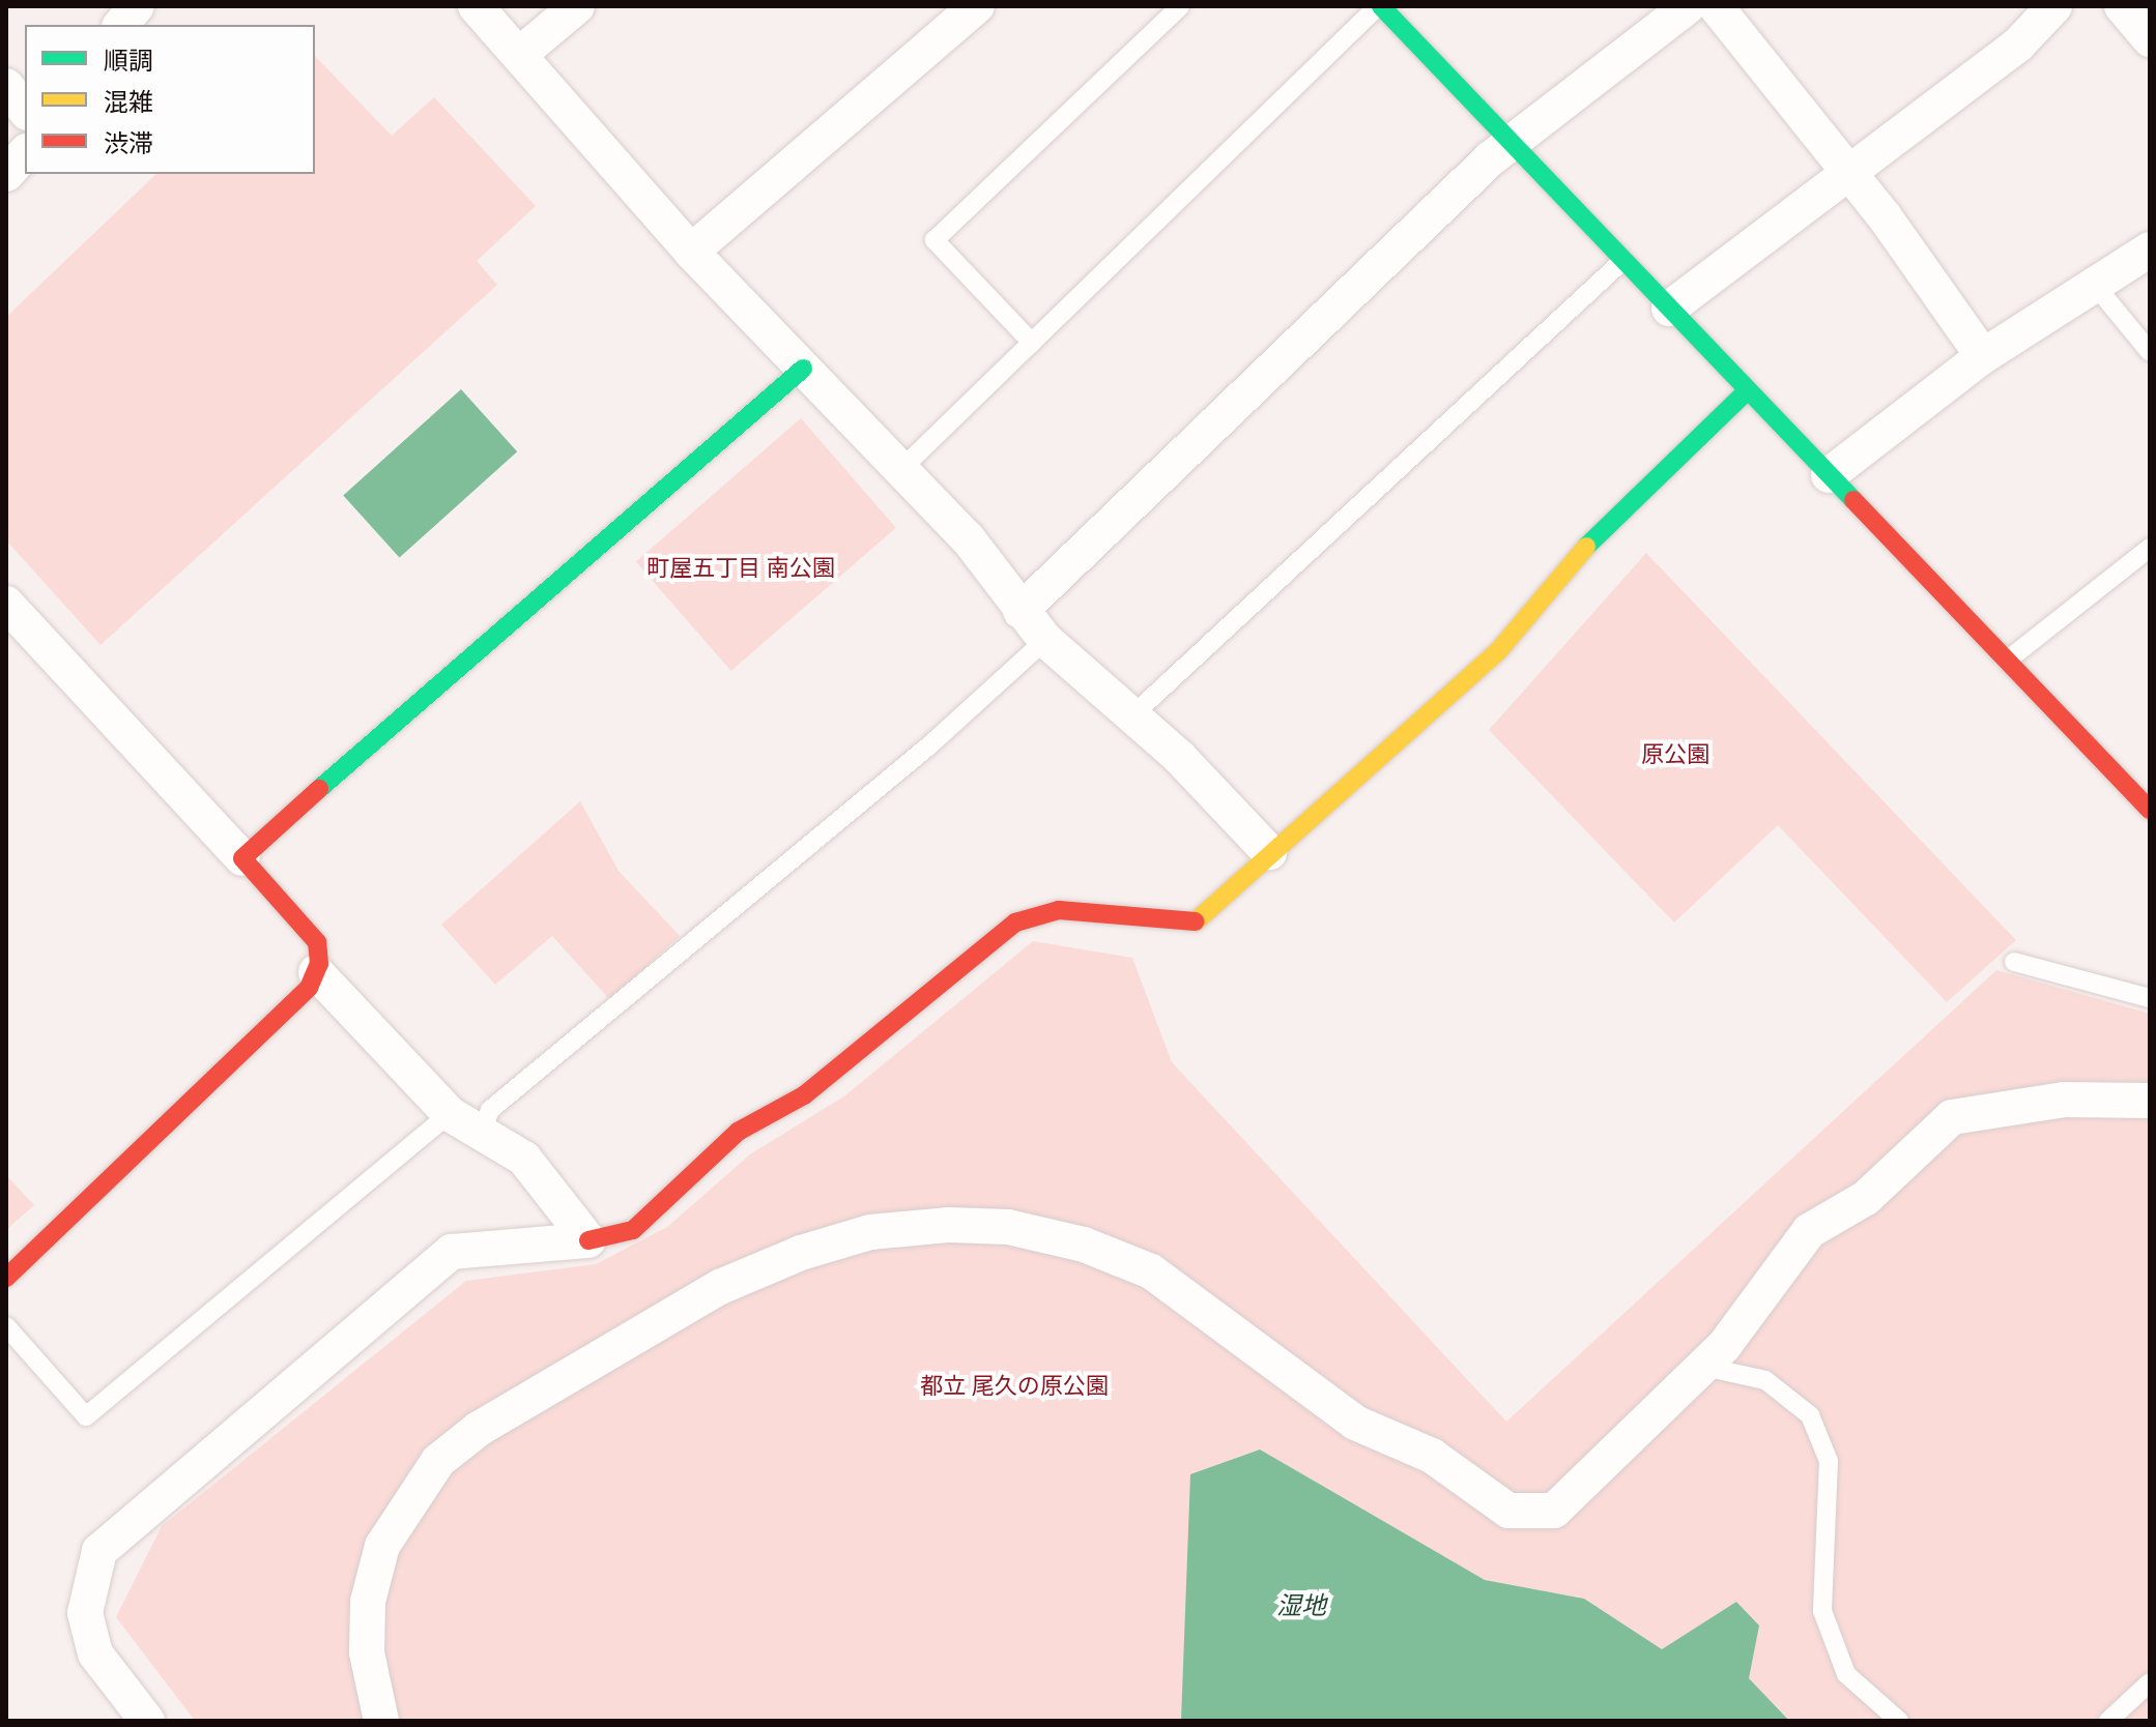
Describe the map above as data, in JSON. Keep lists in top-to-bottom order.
{
  "water": ["湿地"],
  "parks": ["町屋五丁目 南公園", "原公園", "都立 尾久の原公園"],
  "legend": ["順調", "混雑", "渋滞"]
}
